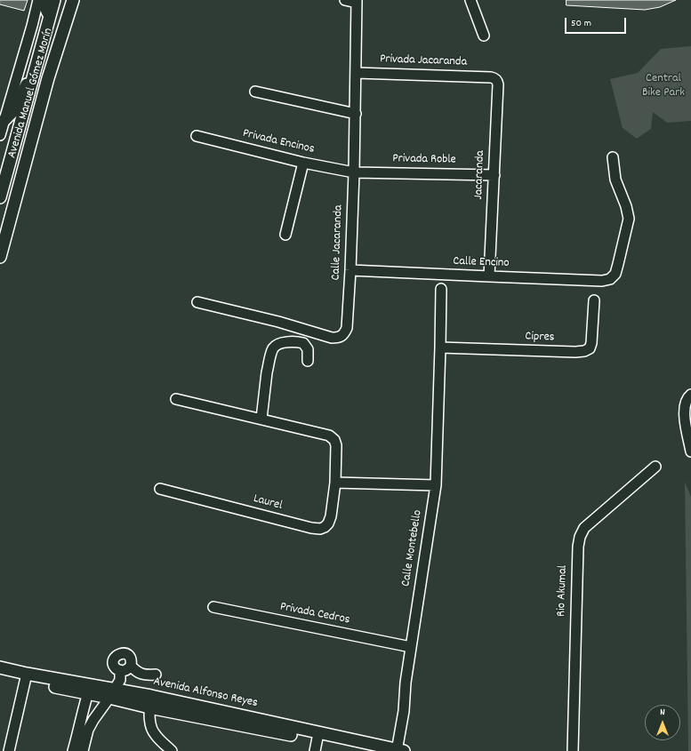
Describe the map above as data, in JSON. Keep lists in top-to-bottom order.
{
  "streets": {
    "main road": ["Avenida Manuel Gómez Morín", "Avenida Alfonso Reyes"],
    "street": [
      "Privada Jacaranda",
      "Privada Encinos",
      "Privada Roble",
      "Jacaranda",
      "Calle Jacaranda",
      "Calle Encino",
      "Cipres",
      "Laurel",
      "Calle Montebello",
      "Rio Akumal",
      "Privada Cedros"
    ]
  },
  "crossings": [
    ["Privada Jacaranda", "Jacaranda"],
    ["Privada Jacaranda", "Calle Jacaranda"],
    ["Privada Encinos", "Privada Roble"],
    ["Privada Encinos", "Calle Jacaranda"],
    ["Privada Roble", "Jacaranda"],
    ["Privada Roble", "Calle Jacaranda"],
    ["Jacaranda", "Calle Encino"],
    ["Calle Jacaranda", "Calle Encino"],
    ["Cipres", "Calle Montebello"],
    ["Calle Montebello", "Privada Cedros"],
    ["Calle Montebello", "Avenida Alfonso Reyes"]
  ],
  "parks": ["Central Bike Park"],
  "scale_bar": "50 m",
  "north": "top"
}
